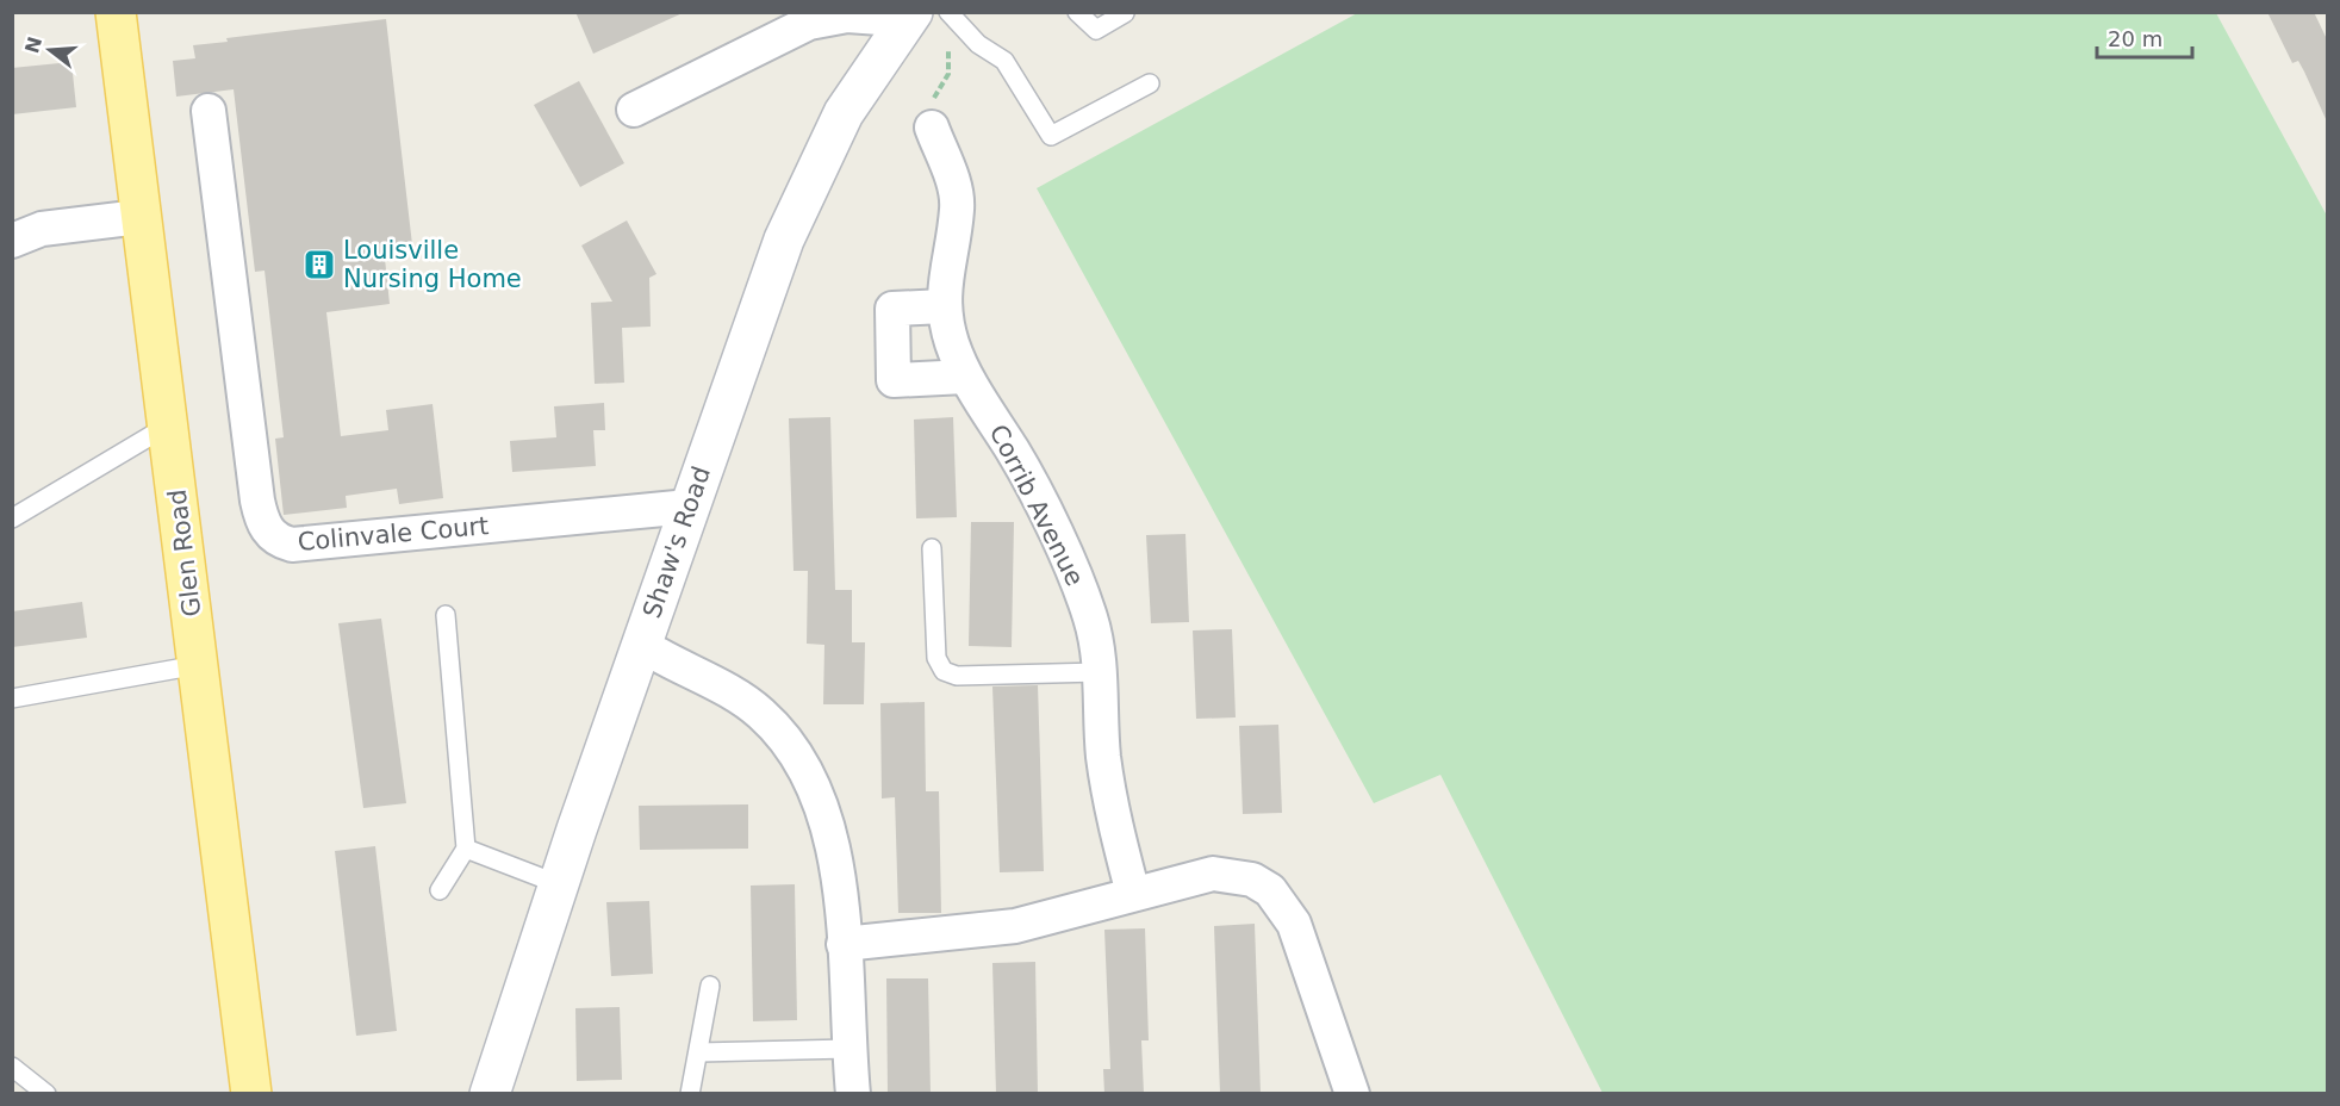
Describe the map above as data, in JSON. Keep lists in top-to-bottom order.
{
  "streets": {
    "main road": ["Glen Road"],
    "street": ["Corrib Avenue", "Colinvale Court", "Shaw's Road"]
  },
  "crossings": [
    ["Colinvale Court", "Shaw's Road"]
  ],
  "places": {
    "building": ["Louisville Nursing Home"]
  },
  "scale_bar": "20 m",
  "north": "left"
}
